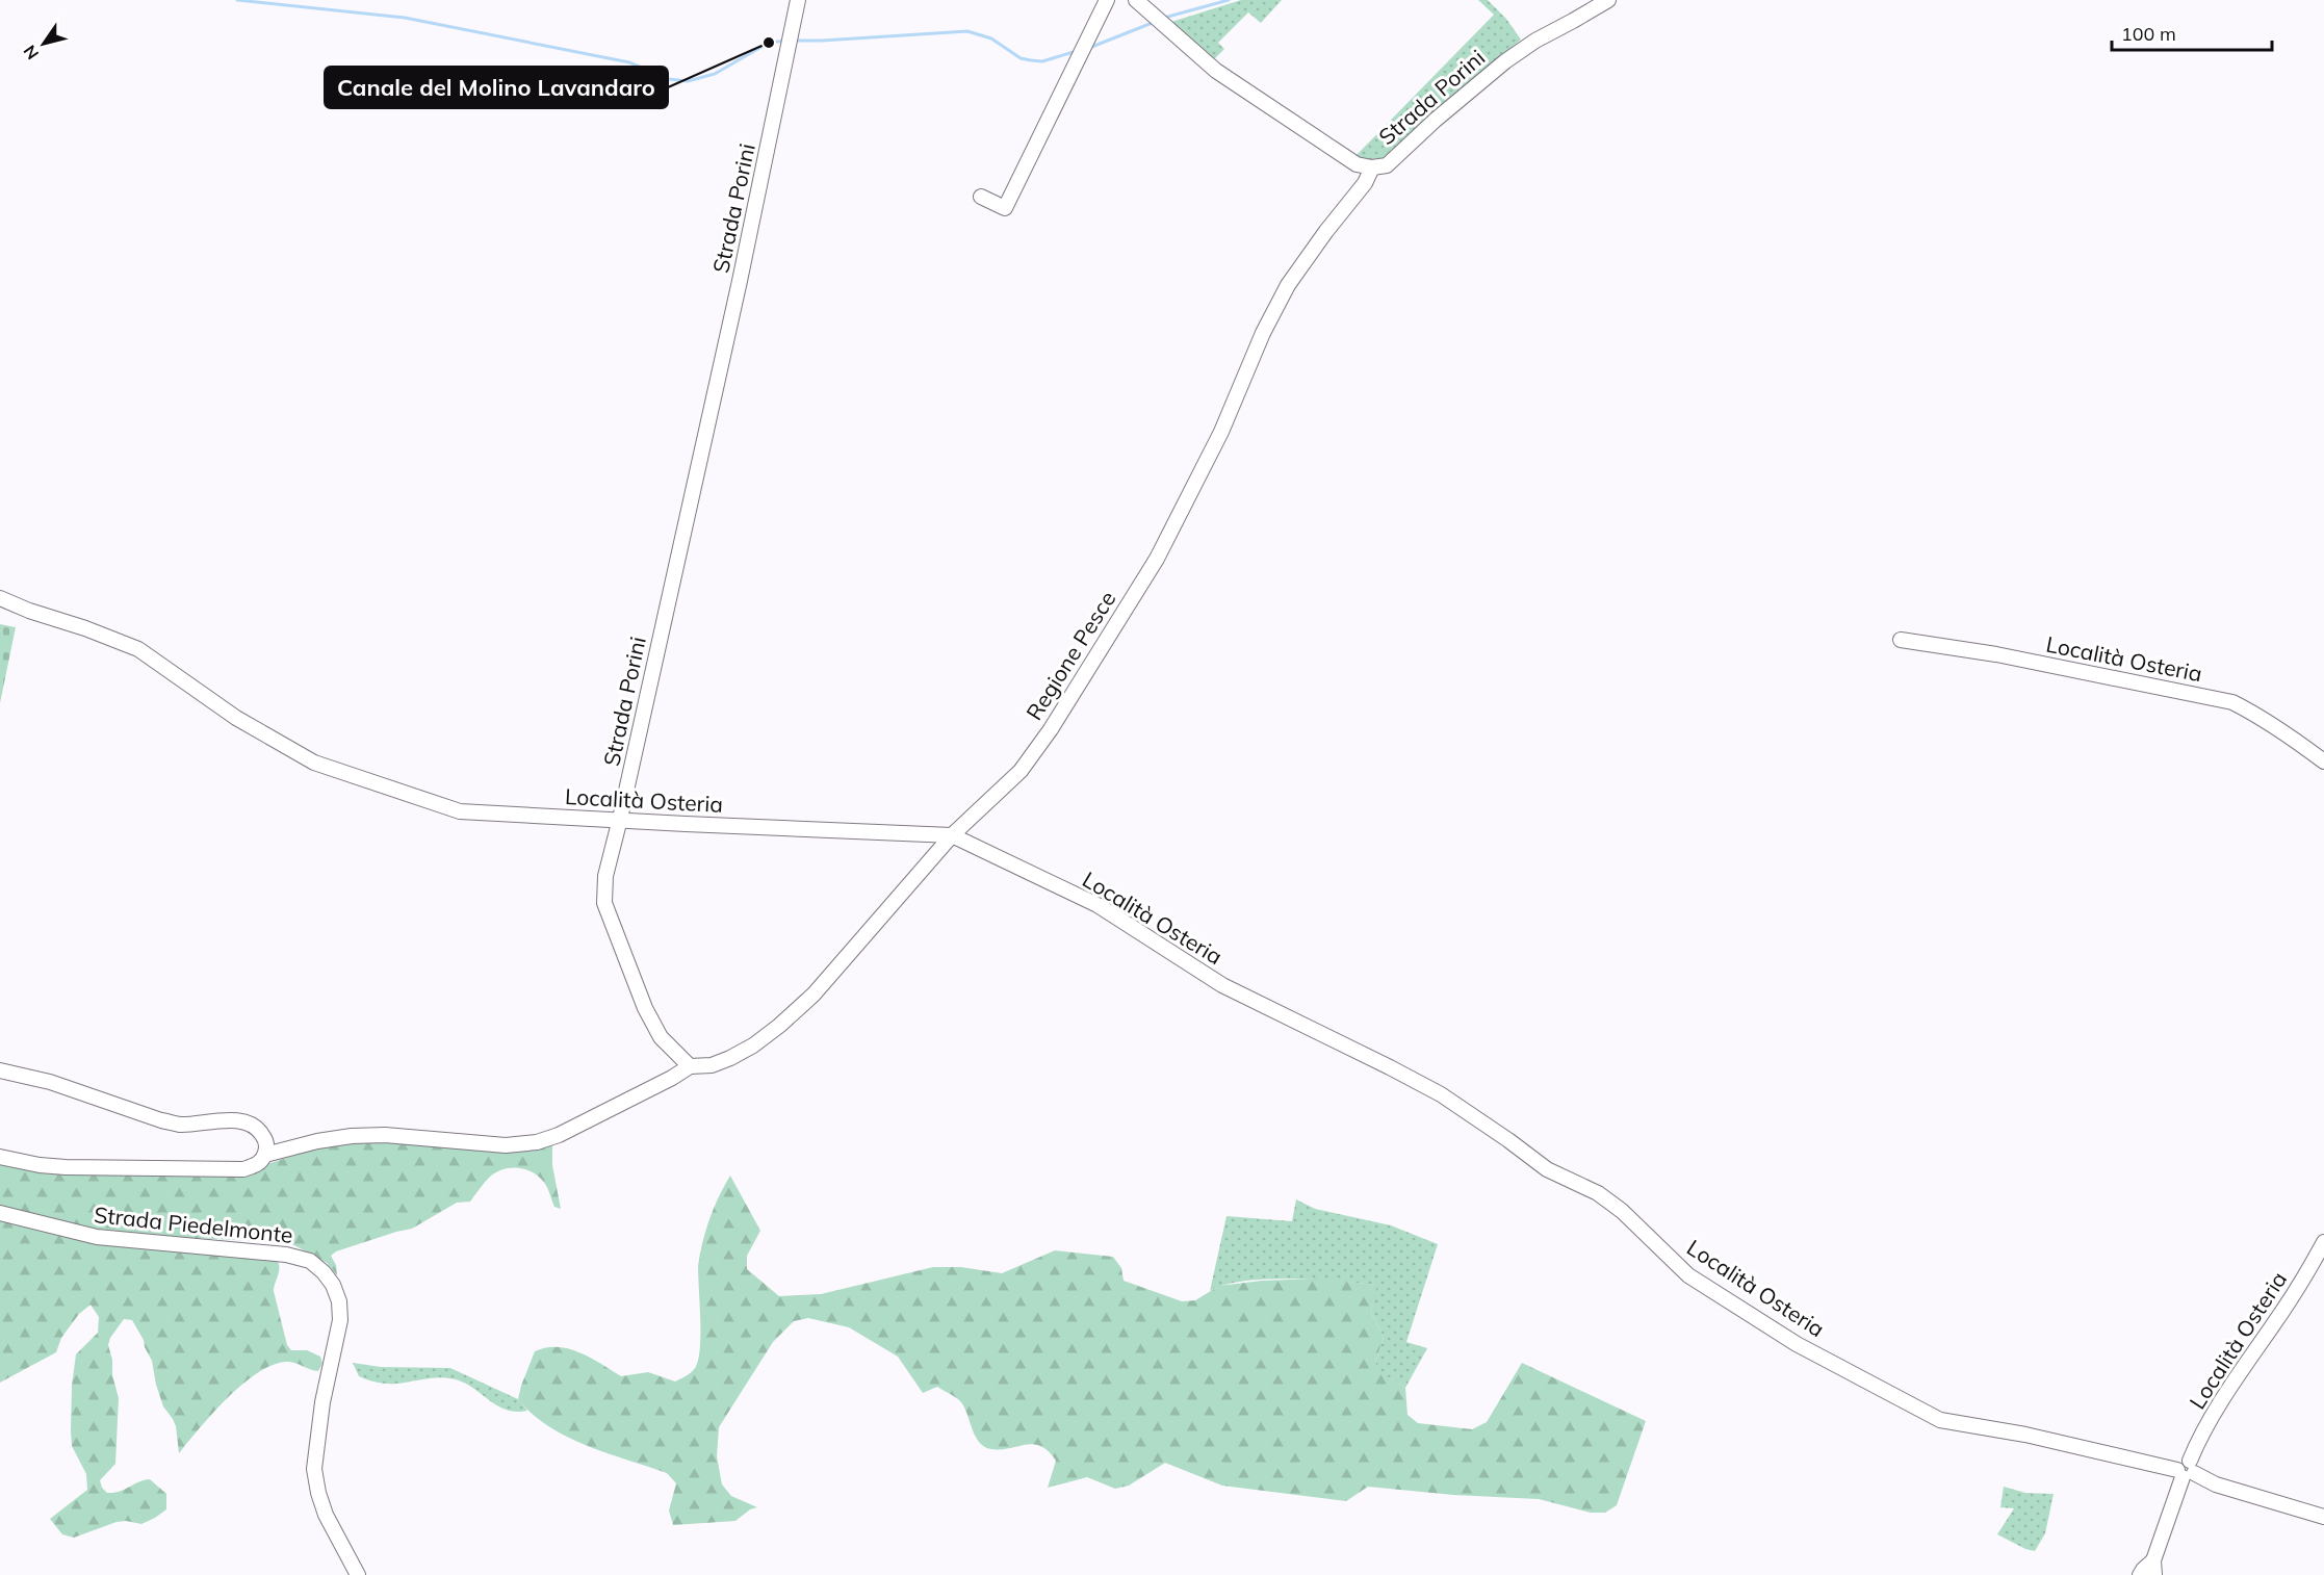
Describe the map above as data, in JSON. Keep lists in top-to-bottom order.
{
  "streets": {
    "street": [
      "Strada Porini",
      "Regione Pesce",
      "Località Osteria",
      "Strada Piedelmonte"
    ]
  },
  "crossings": [
    ["Strada Porini", "Regione Pesce"],
    ["Strada Porini", "Località Osteria"],
    ["Regione Pesce", "Località Osteria"]
  ],
  "places": ["Canale del Molino Lavandaro"],
  "scale_bar": "100 m",
  "north": "bottom left"
}
